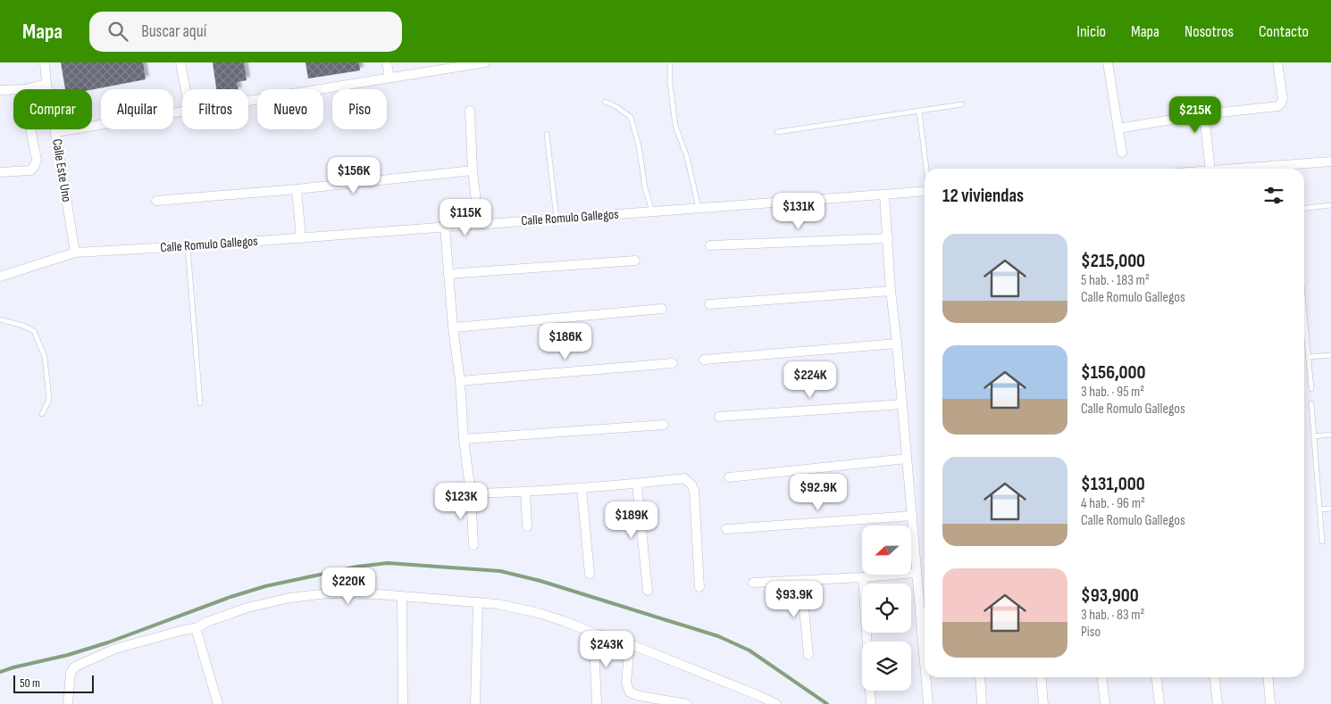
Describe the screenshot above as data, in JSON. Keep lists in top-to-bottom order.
{
  "streets": {
    "street": ["Calle Este Uno", "Calle Romulo Gallegos"]
  },
  "crossings": [
    ["Calle Este Uno", "Calle Romulo Gallegos"]
  ],
  "scale_bar": "50 m",
  "north": "left",
  "page": {
    "header": "Mapa",
    "search": "Buscar aquí",
    "nav": [
      "Inicio",
      "Mapa",
      "Nosotros",
      "Contacto"
    ],
    "chip": [
      "Comprar",
      "Alquilar",
      "Filtros",
      "Nuevo",
      "Piso"
    ],
    "price": [
      "$215K",
      "$156K",
      "$131K",
      "$115K",
      "$186K",
      "$224K",
      "$92.9K",
      "$123K",
      "$189K",
      "$220K",
      "$93.9K",
      "$243K"
    ],
    "heading": "12 viviendas",
    "list": [
      {
        "name": "$215,000",
        "note": "5 hab. · 183 m² · Calle Romulo Gallegos"
      },
      {
        "name": "$156,000",
        "note": "3 hab. · 95 m² · Calle Romulo Gallegos"
      },
      {
        "name": "$131,000",
        "note": "4 hab. · 96 m² · Calle Romulo Gallegos"
      },
      {
        "name": "$93,900",
        "note": "3 hab. · 83 m² · Piso"
      }
    ],
    "scale": "50 m"
  }
}
